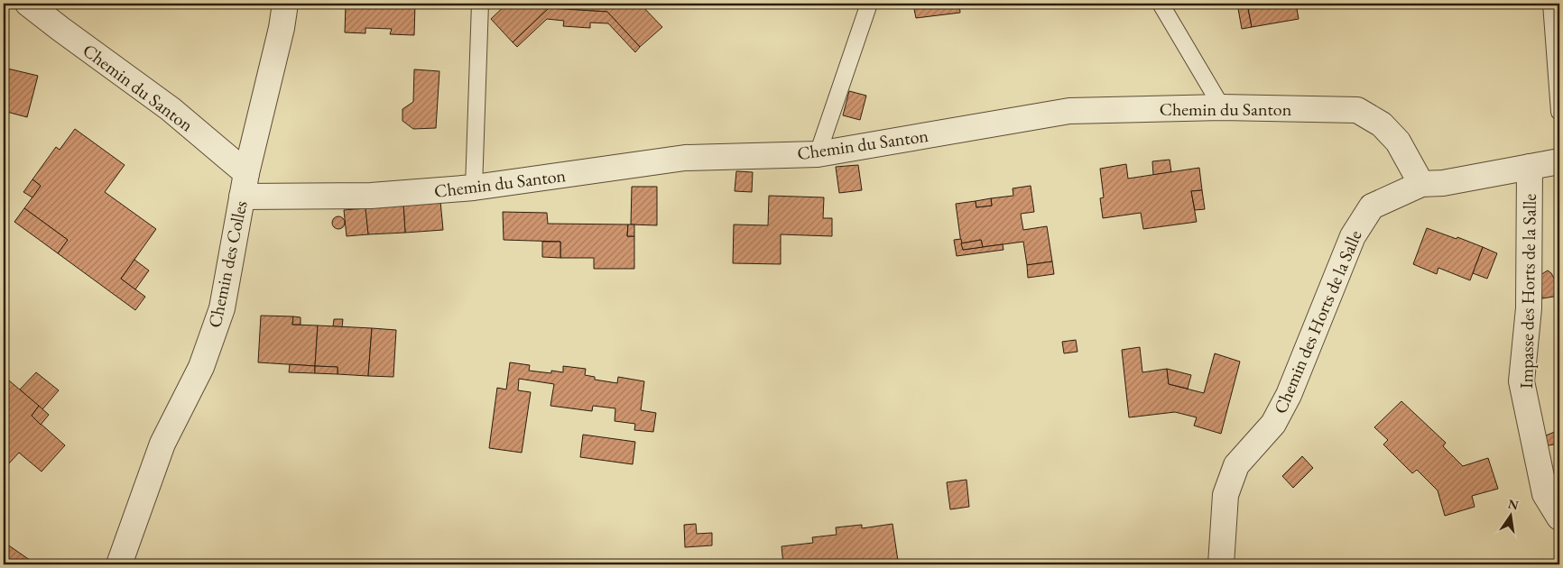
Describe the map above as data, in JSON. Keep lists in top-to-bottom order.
{
  "streets": {
    "street": [
      "Chemin du Santon",
      "Chemin des Colles",
      "Impasse des Horts de la Salle",
      "Chemin des Horts de la Salle"
    ]
  },
  "crossings": [
    ["Chemin du Santon", "Chemin des Colles"],
    ["Chemin du Santon", "Chemin des Horts de la Salle"],
    ["Impasse des Horts de la Salle", "Chemin des Horts de la Salle"]
  ],
  "north": "top"
}
